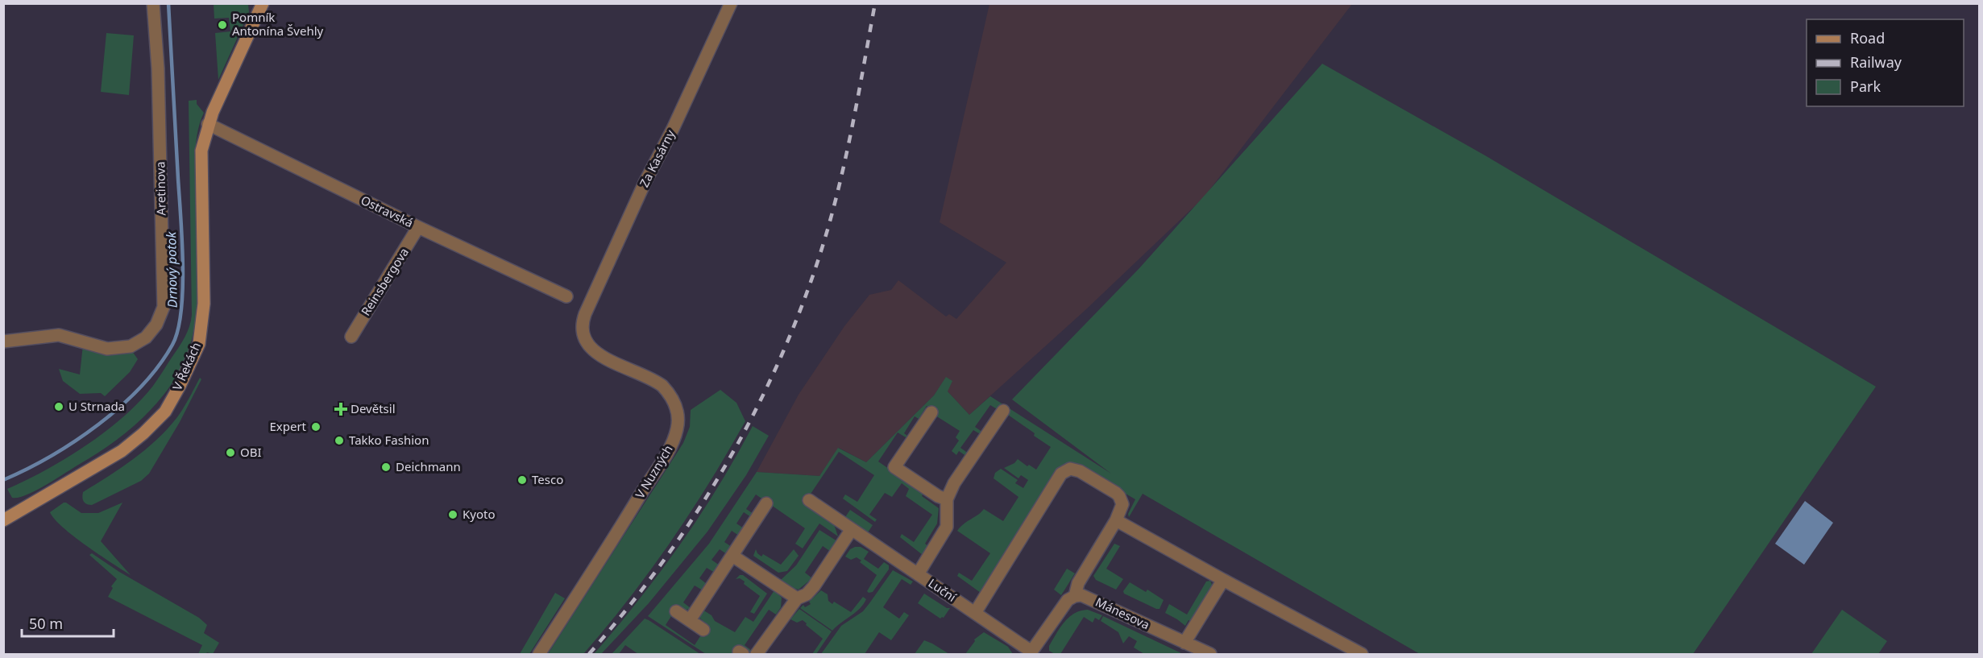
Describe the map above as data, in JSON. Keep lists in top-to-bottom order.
{
  "streets": {
    "street": [
      "Za Kasárny",
      "Aretinova",
      "Ostravská",
      "Reinsbergova",
      "V Řekách",
      "V Nuzných",
      "Luční",
      "Mánesova"
    ]
  },
  "crossings": [
    ["Za Kasárny", "V Nuzných"],
    ["Ostravská", "Reinsbergova"],
    ["Ostravská", "V Řekách"]
  ],
  "water": ["Drnový potok"],
  "places": {
    "other": [
      "Pomník Antonína Švehly",
      "U Strnada",
      "Expert",
      "Takko Fashion",
      "OBI",
      "Deichmann",
      "Tesco",
      "Kyoto"
    ],
    "health": ["Devětsil"]
  },
  "legend": ["Road", "Railway", "Park"],
  "scale_bar": "50 m"
}
